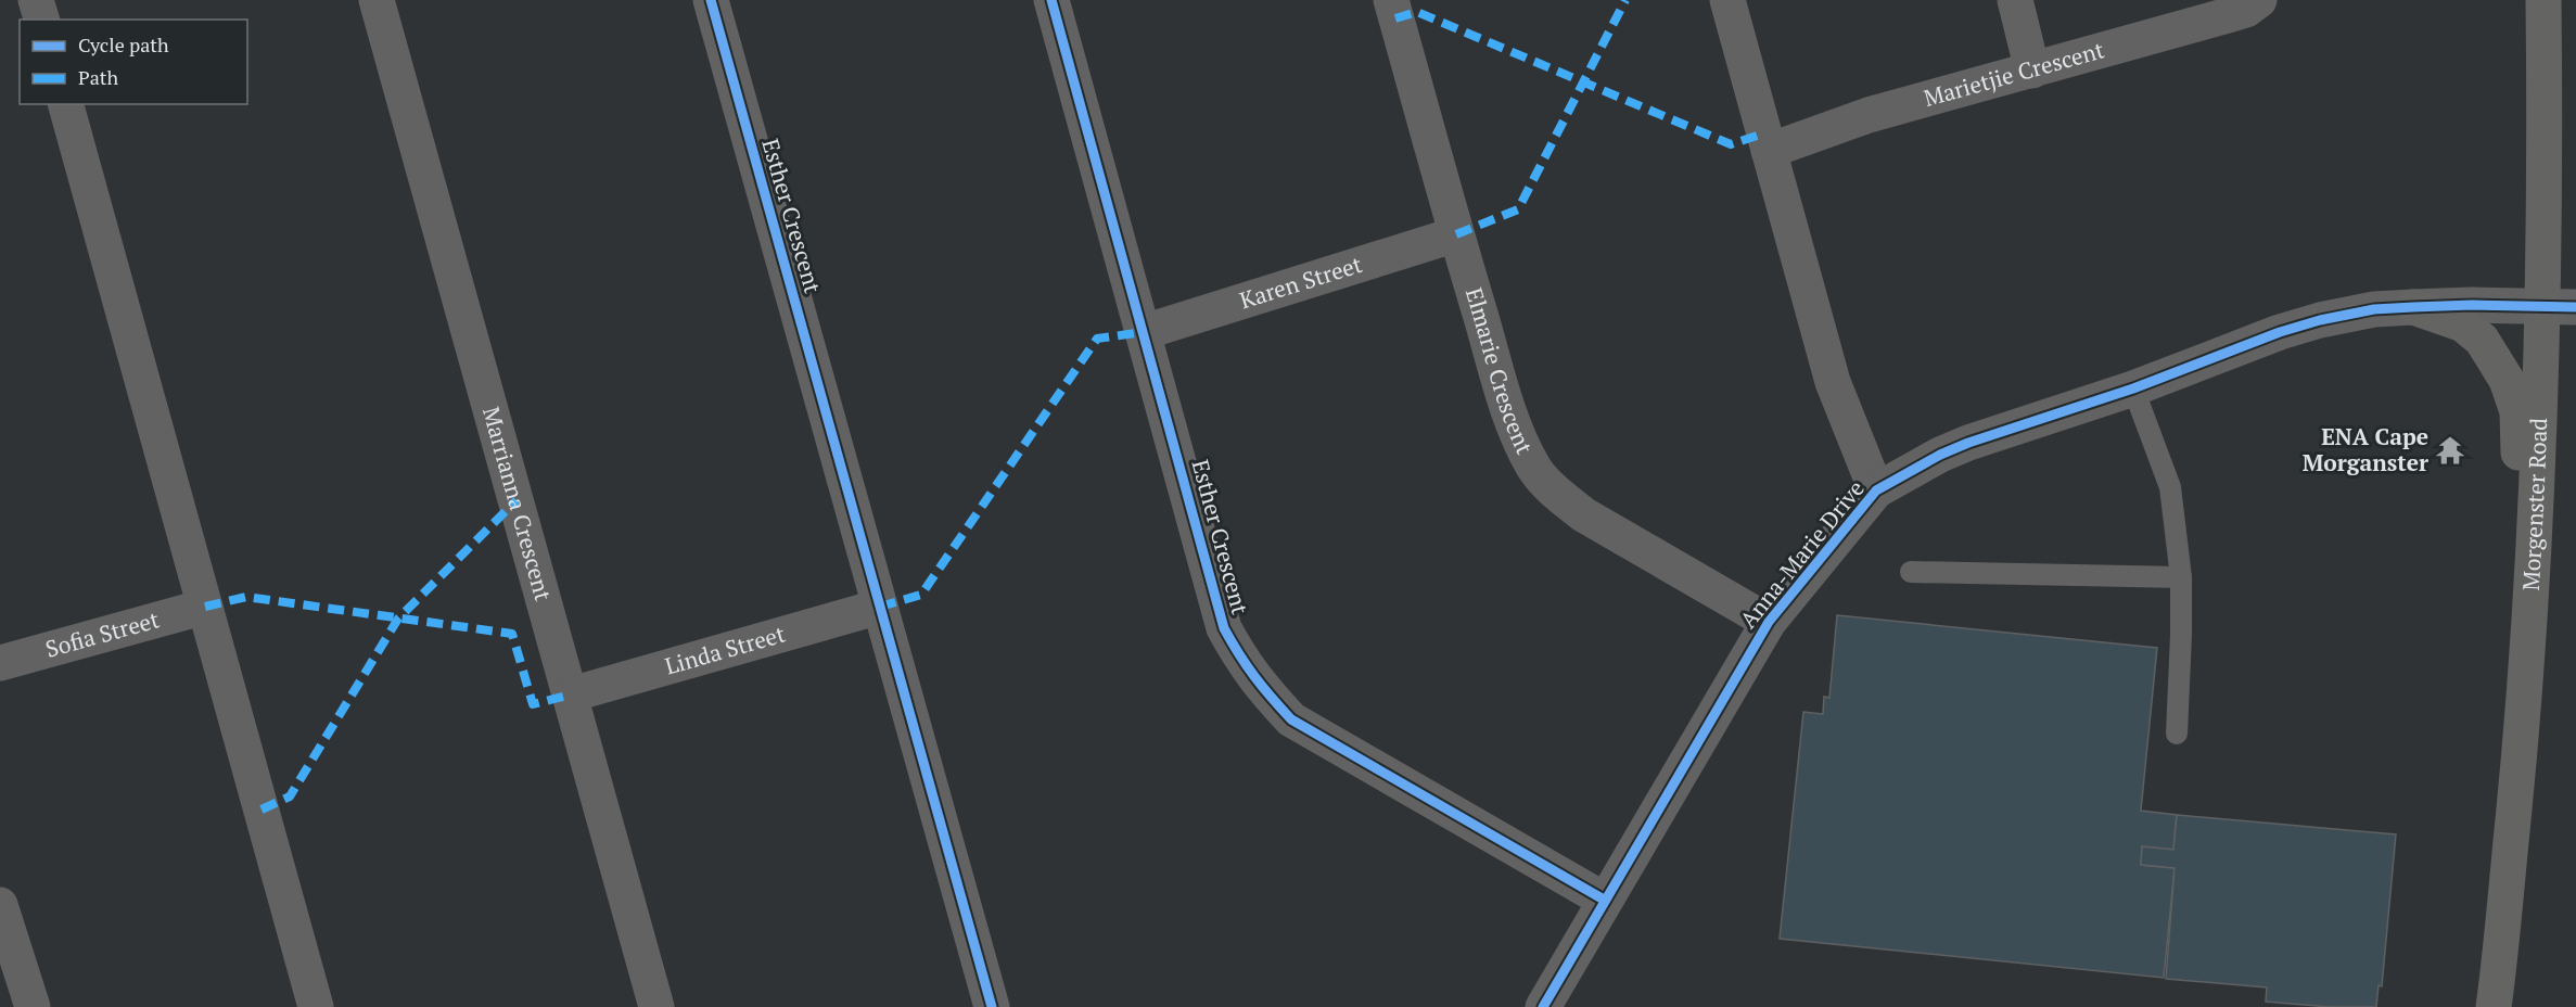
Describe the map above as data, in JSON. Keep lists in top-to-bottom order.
{
  "streets": {
    "main road": ["Morgenster Road"],
    "street": [
      "Marietjie Crescent",
      "Esther Crescent",
      "Karen Street",
      "Elmarie Crescent",
      "Marrianna Crescent",
      "Anna-Marie Drive",
      "Sofia Street",
      "Linda Street"
    ]
  },
  "crossings": [
    ["Esther Crescent", "Karen Street"],
    ["Esther Crescent", "Anna-Marie Drive"],
    ["Esther Crescent", "Linda Street"],
    ["Karen Street", "Elmarie Crescent"],
    ["Elmarie Crescent", "Anna-Marie Drive"],
    ["Marrianna Crescent", "Linda Street"],
    ["Morgenster Road", "Anna-Marie Drive"]
  ],
  "places": {
    "temple": ["ENA Cape Morganster"]
  },
  "legend": ["Cycle path", "Path"]
}
